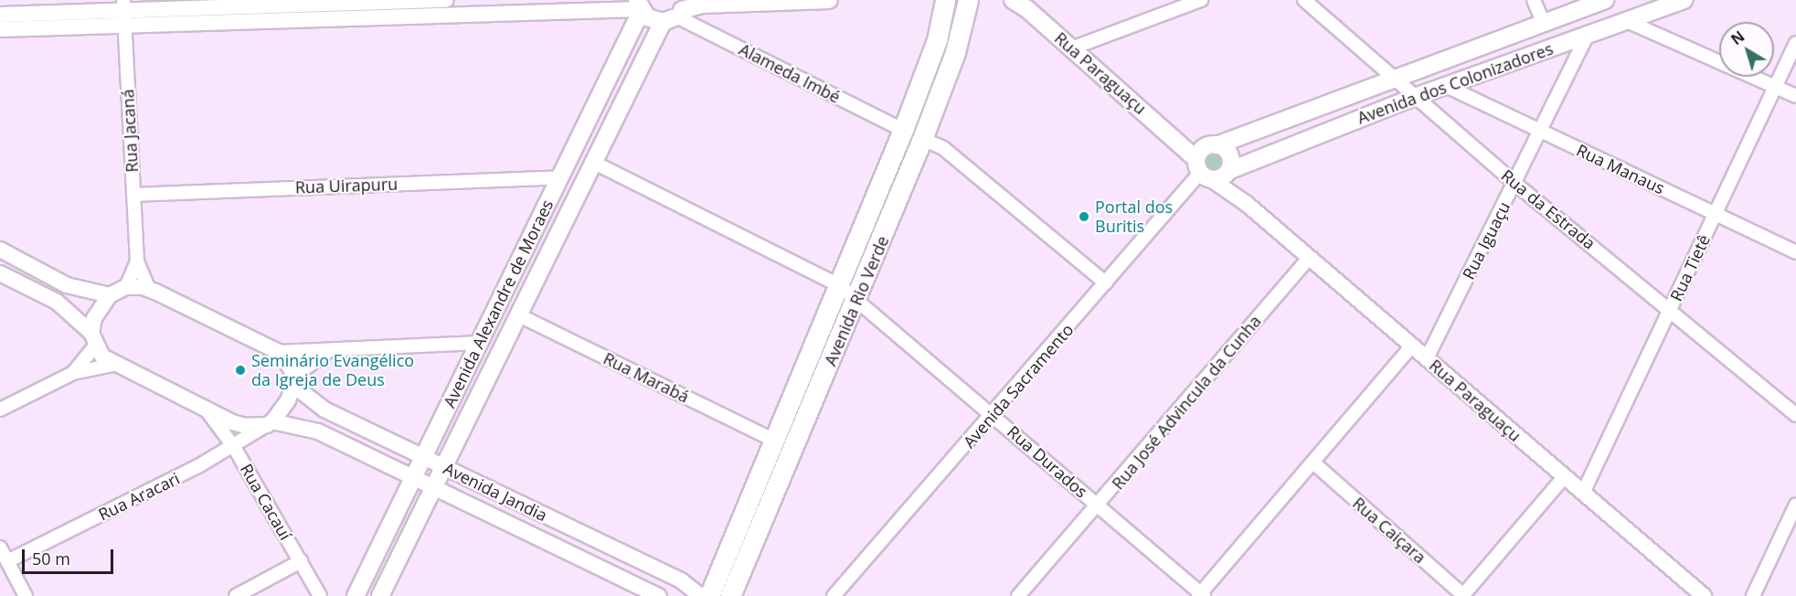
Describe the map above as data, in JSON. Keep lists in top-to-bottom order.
{
  "streets": {
    "main road": [
      "Rua Paraguaçu",
      "Avenida dos Colonizadores",
      "Avenida Rio Verde",
      "Avenida Alexandre de Moraes"
    ],
    "street": [
      "Alameda Imbé",
      "Rua Jacaná",
      "Rua Manaus",
      "Rua Uirapuru",
      "Rua da Estrada",
      "Rua Iguaçu",
      "Rua Tietê",
      "Rua Marabá",
      "Avenida Sacramento",
      "Rua José Advincula da Cunha",
      "Rua Durados",
      "Avenida Jandia",
      "Rua Aracari",
      "Rua Cacauí",
      "Rua Caiçara"
    ]
  },
  "crossings": [
    ["Alameda Imbé", "Avenida Rio Verde"],
    ["Alameda Imbé", "Avenida Alexandre de Moraes"],
    ["Rua Paraguaçu", "Avenida dos Colonizadores"],
    ["Rua Paraguaçu", "Rua Iguaçu"],
    ["Rua Paraguaçu", "Rua Tietê"],
    ["Rua Paraguaçu", "Avenida Sacramento"],
    ["Rua Paraguaçu", "Rua José Advincula da Cunha"],
    ["Avenida dos Colonizadores", "Rua Manaus"],
    ["Avenida dos Colonizadores", "Rua da Estrada"],
    ["Avenida dos Colonizadores", "Rua Iguaçu"],
    ["Avenida dos Colonizadores", "Avenida Sacramento"],
    ["Rua Jacaná", "Rua Uirapuru"],
    ["Rua Manaus", "Rua Iguaçu"],
    ["Rua Manaus", "Rua Tietê"],
    ["Rua Uirapuru", "Avenida Alexandre de Moraes"],
    ["Rua da Estrada", "Rua Iguaçu"],
    ["Rua da Estrada", "Rua Tietê"],
    ["Avenida Rio Verde", "Rua Marabá"],
    ["Avenida Rio Verde", "Rua Durados"],
    ["Avenida Alexandre de Moraes", "Rua Marabá"],
    ["Avenida Alexandre de Moraes", "Avenida Jandia"],
    ["Avenida Sacramento", "Rua Durados"],
    ["Rua José Advincula da Cunha", "Rua Durados"],
    ["Avenida Jandia", "Rua Aracari"],
    ["Avenida Jandia", "Rua Cacauí"],
    ["Rua Aracari", "Rua Cacauí"]
  ],
  "places": ["Portal dos Buritis", "Seminário Evangélico da Igreja de Deus"],
  "scale_bar": "50 m",
  "north": "top left"
}
